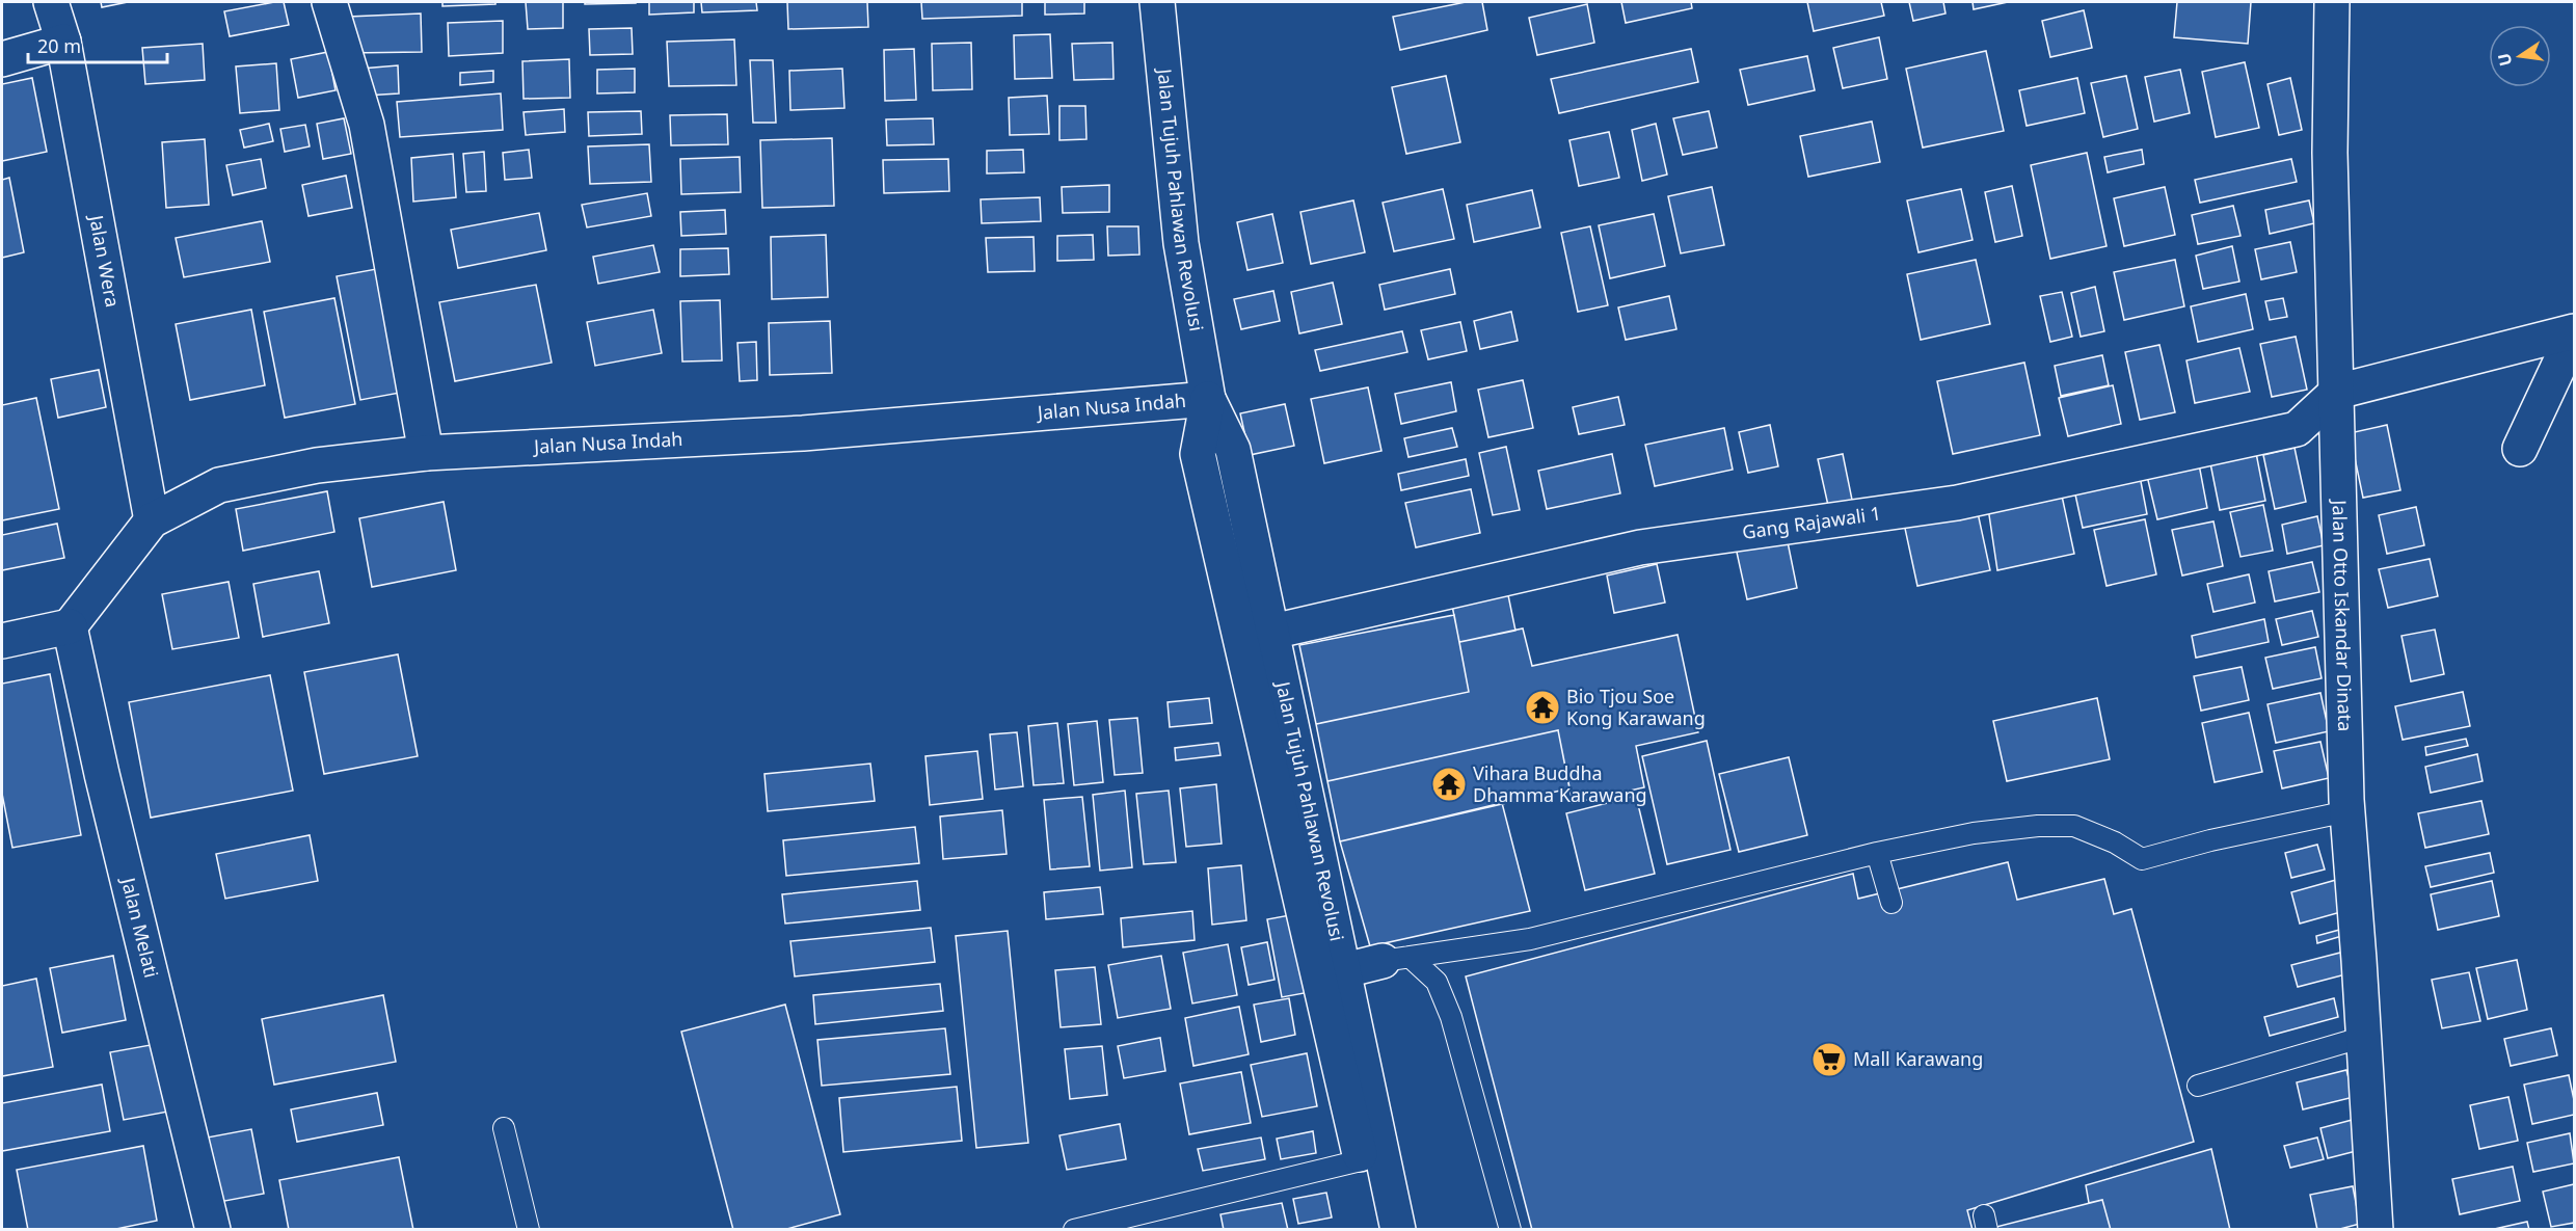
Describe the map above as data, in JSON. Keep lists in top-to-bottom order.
{
  "streets": {
    "street": [
      "Jalan Tujuh Pahlawan Revolusi",
      "Jalan Wera",
      "Jalan Nusa Indah",
      "Gang Rajawali 1",
      "Jalan Otto Iskandar Dinata",
      "Jalan Melati"
    ]
  },
  "crossings": [
    ["Jalan Tujuh Pahlawan Revolusi", "Jalan Nusa Indah"],
    ["Jalan Tujuh Pahlawan Revolusi", "Gang Rajawali 1"],
    ["Jalan Wera", "Jalan Nusa Indah"],
    ["Jalan Nusa Indah", "Jalan Melati"],
    ["Gang Rajawali 1", "Jalan Otto Iskandar Dinata"]
  ],
  "places": {
    "temple": ["Bio Tjou Soe Kong Karawang", "Vihara Buddha Dhamma Karawang"],
    "supermarket": ["Mall Karawang"]
  },
  "scale_bar": "20 m",
  "north": "left"
}
